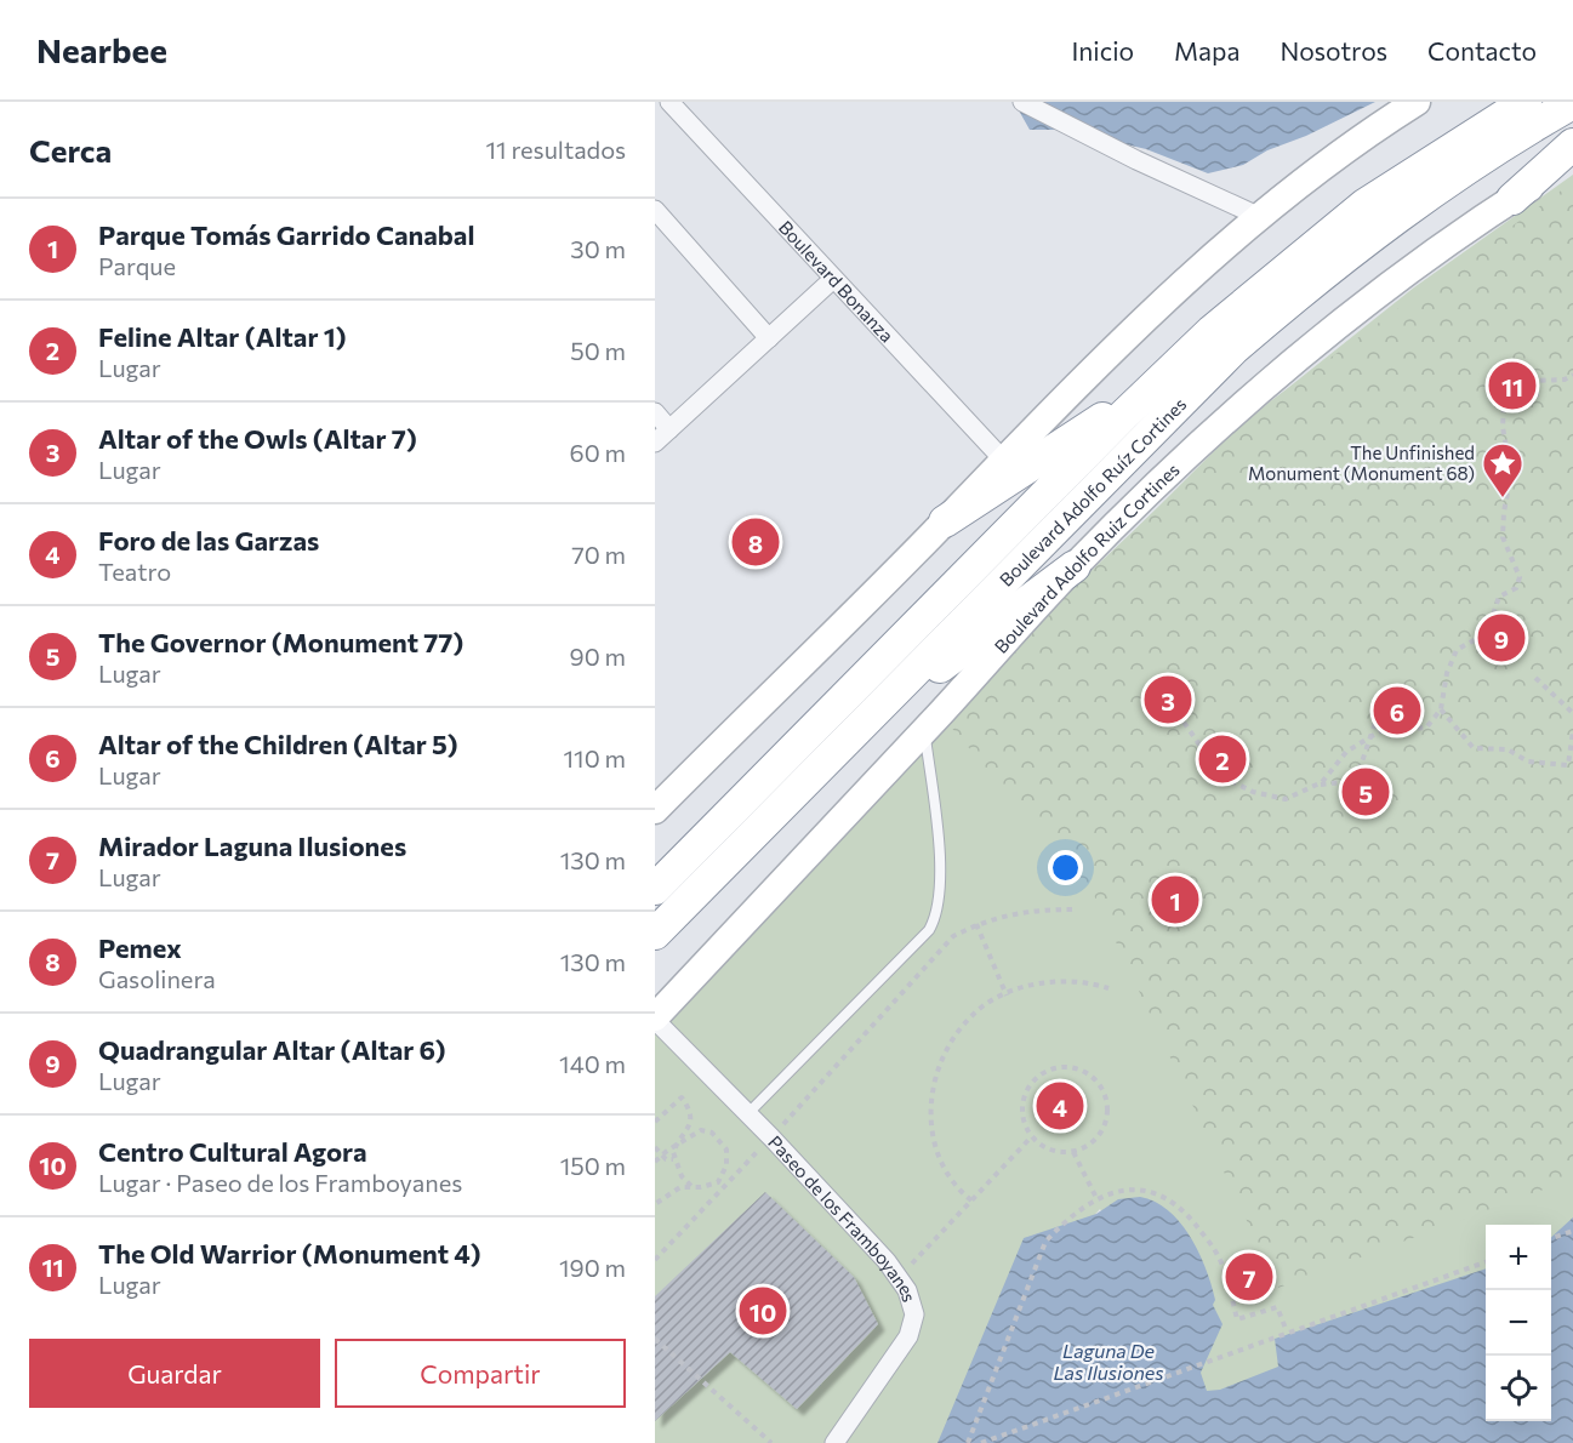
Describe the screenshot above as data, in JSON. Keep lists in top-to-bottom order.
{
  "streets": {
    "highway": ["Boulevard Adolfo Ruíz Cortines"],
    "main road": ["Boulevard Adolfo Ruiz Cortines"],
    "street": ["Boulevard Bonanza", "Paseo de los Framboyanes"]
  },
  "crossings": [
    ["Boulevard Adolfo Ruiz Cortines", "Paseo de los Framboyanes"]
  ],
  "water": ["Laguna De Las Ilusiones"],
  "places": {
    "place": ["The Unfinished Monument (Monument 68)"]
  },
  "page": {
    "header": "Nearbee",
    "nav": [
      "Inicio",
      "Mapa",
      "Nosotros",
      "Contacto"
    ],
    "heading": ["Cerca", "11 resultados"],
    "list": [
      {
        "mark": "1",
        "name": "Parque Tomás Garrido Canabal",
        "note": "Parque",
        "value": "30 m"
      },
      {
        "mark": "2",
        "name": "Feline Altar (Altar 1)",
        "note": "Lugar",
        "value": "50 m"
      },
      {
        "mark": "3",
        "name": "Altar of the Owls (Altar 7)",
        "note": "Lugar",
        "value": "60 m"
      },
      {
        "mark": "4",
        "name": "Foro de las Garzas",
        "note": "Teatro",
        "value": "70 m"
      },
      {
        "mark": "5",
        "name": "The Governor (Monument 77)",
        "note": "Lugar",
        "value": "90 m"
      },
      {
        "mark": "6",
        "name": "Altar of the Children (Altar 5)",
        "note": "Lugar",
        "value": "110 m"
      },
      {
        "mark": "7",
        "name": "Mirador Laguna Ilusiones",
        "note": "Lugar",
        "value": "130 m"
      },
      {
        "mark": "8",
        "name": "Pemex",
        "note": "Gasolinera",
        "value": "130 m"
      },
      {
        "mark": "9",
        "name": "Quadrangular Altar (Altar 6)",
        "note": "Lugar",
        "value": "140 m"
      },
      {
        "mark": "10",
        "name": "Centro Cultural Agora",
        "note": "Lugar · Paseo de los Framboyanes",
        "value": "150 m"
      },
      {
        "mark": "11",
        "name": "The Old Warrior (Monument 4)",
        "note": "Lugar",
        "value": "190 m"
      }
    ],
    "pins": [
      "11",
      "8",
      "9",
      "3",
      "6",
      "2",
      "5",
      "1",
      "4",
      "7",
      "10"
    ],
    "map_buttons": ["+", "−"],
    "buttons": ["Guardar", "Compartir"]
  }
}
